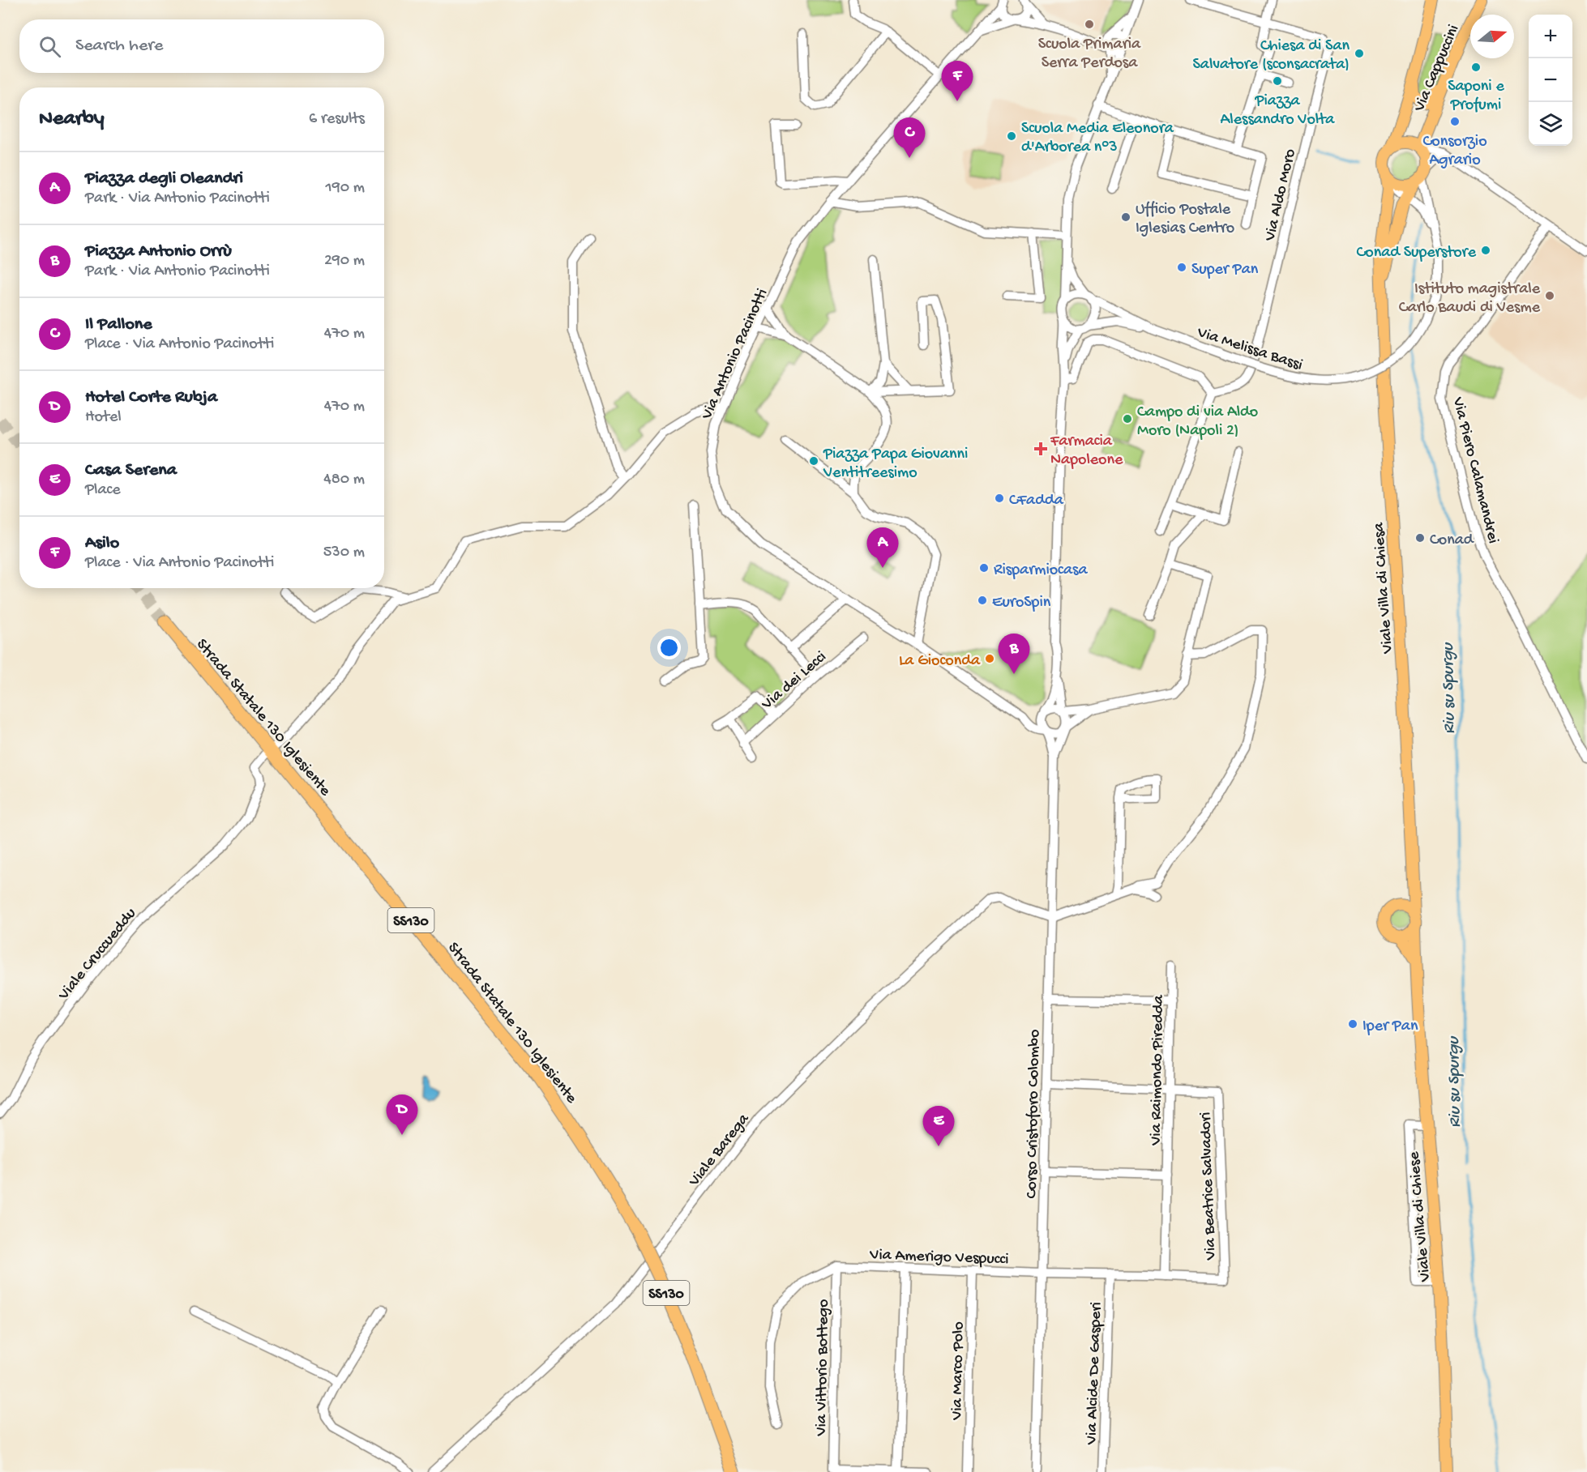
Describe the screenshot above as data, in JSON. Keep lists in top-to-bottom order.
{
  "streets": {
    "highway": ["Strada Statale 130 Iglesiente", "SS130"],
    "main road": ["Via Cappuccini", "Viale Villa di Chiesa", "Viale Villa di Chiese"],
    "street": [
      "Via Aldo Moro",
      "Via Melissa Bassi",
      "Via Antonio Pacinotti",
      "Via Piero Calamandrei",
      "Via dei Lecci",
      "Viale Cruccueddu",
      "Via Raimondo Piredda",
      "Corso Cristoforo Colombo",
      "Viale Barega",
      "Via Beatrice Salvadori",
      "Via Amerigo Vespucci",
      "Via Vittorio Bottego",
      "Via Marco Polo",
      "Via Alcide De Gasperi"
    ]
  },
  "crossings": [
    ["Via Cappuccini", "Via Melissa Bassi"],
    ["Via Cappuccini", "Viale Villa di Chiesa"],
    ["Via Melissa Bassi", "Viale Villa di Chiesa"],
    ["Via Antonio Pacinotti", "Corso Cristoforo Colombo"],
    ["Viale Villa di Chiesa", "Viale Villa di Chiese"],
    ["Via Raimondo Piredda", "Via Beatrice Salvadori"],
    ["Corso Cristoforo Colombo", "Viale Barega"],
    ["Corso Cristoforo Colombo", "Via Amerigo Vespucci"],
    ["Via Beatrice Salvadori", "Via Amerigo Vespucci"],
    ["Via Beatrice Salvadori", "Via Alcide De Gasperi"],
    ["Via Amerigo Vespucci", "Via Vittorio Bottego"],
    ["Via Amerigo Vespucci", "Via Marco Polo"],
    ["Via Amerigo Vespucci", "Via Alcide De Gasperi"]
  ],
  "water": ["Riu su Spurgu"],
  "places": {
    "other": [
      "Scuola Primaria Serra Perdosa",
      "Chiesa di San Salvatore (sconsacrata)",
      "Saponi e Profumi",
      "Piazza Alessandro Volta",
      "Consorzio Agrario",
      "Scuola Media Eleonora d'Arborea n°3",
      "Ufficio Postale Iglesias Centro",
      "Conad Superstore",
      "Super Pan",
      "Istituto magistrale Carlo Baudi di Vesme",
      "Campo di via Aldo Moro (Napoli 2)",
      "Piazza Papa Giovanni Ventitreesimo",
      "CFadda",
      "Conad",
      "Risparmiocasa",
      "EuroSpin",
      "La Gioconda",
      "Iper Pan"
    ],
    "health": ["Farmacia Napoleone"]
  },
  "north": "right",
  "page": {
    "map_buttons": ["+", "−"],
    "search": "Search here",
    "pins": [
      "F",
      "C",
      "A",
      "B",
      "D",
      "E"
    ],
    "heading": ["Nearby", "6 results"],
    "list": [
      {
        "mark": "A",
        "name": "Piazza degli Oleandri",
        "note": "Park · Via Antonio Pacinotti",
        "value": "190 m"
      },
      {
        "mark": "B",
        "name": "Piazza Antonio Orrù",
        "note": "Park · Via Antonio Pacinotti",
        "value": "290 m"
      },
      {
        "mark": "C",
        "name": "Il Pallone",
        "note": "Place · Via Antonio Pacinotti",
        "value": "470 m"
      },
      {
        "mark": "D",
        "name": "Hotel Corte Rubja",
        "note": "Hotel",
        "value": "470 m"
      },
      {
        "mark": "E",
        "name": "Casa Serena",
        "note": "Place",
        "value": "480 m"
      },
      {
        "mark": "F",
        "name": "Asilo",
        "note": "Place · Via Antonio Pacinotti",
        "value": "530 m"
      }
    ]
  }
}
